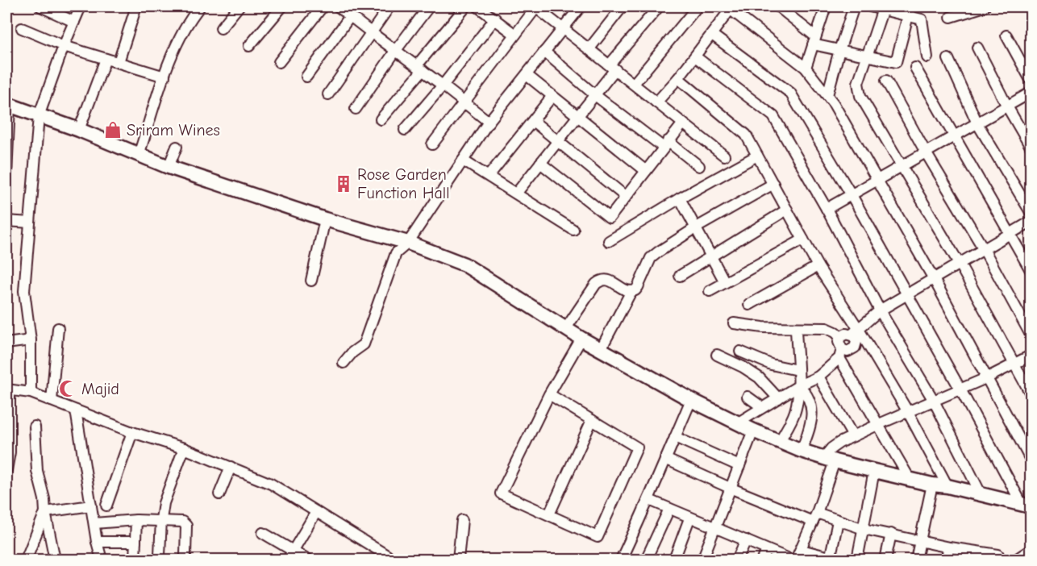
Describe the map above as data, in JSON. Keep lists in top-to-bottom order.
{
  "places": {
    "shop": ["Sriram Wines"],
    "building": ["Rose Garden Function Hall"],
    "mosque": ["Majid"]
  }
}
